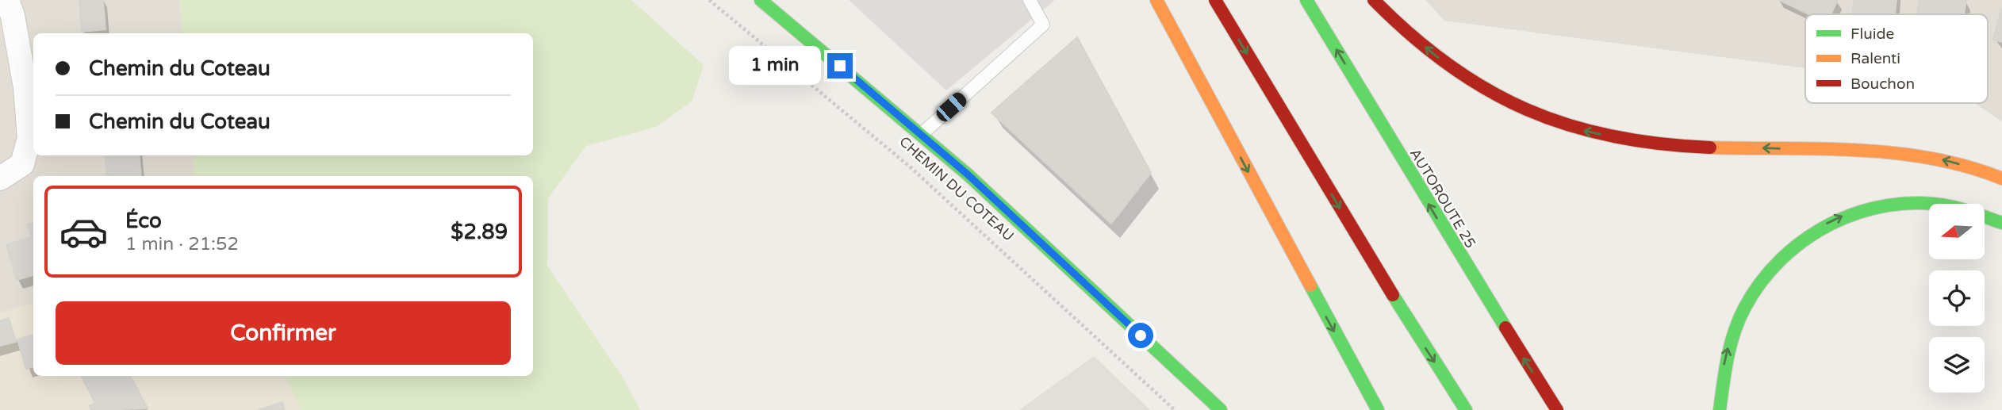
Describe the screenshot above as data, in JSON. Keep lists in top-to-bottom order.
{
  "streets": {
    "main road": ["CHEMIN DU COTEAU", "AUTOROUTE 25"]
  },
  "legend": ["Fluide", "Ralenti", "Bouchon"],
  "north": "left",
  "page": {
    "banner": ["Chemin du Coteau", "Chemin du Coteau"],
    "bubble": "1 min",
    "list": [
      {
        "name": "Éco",
        "note": "1 min · 21:52",
        "value": "$2.89"
      }
    ],
    "buttons": "Confirmer"
  }
}
